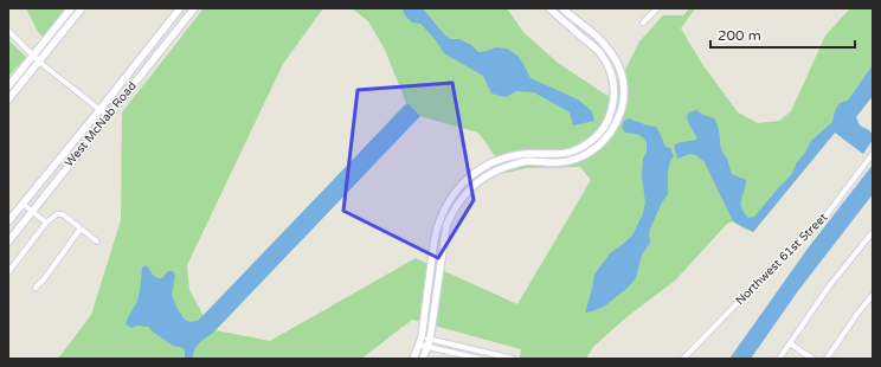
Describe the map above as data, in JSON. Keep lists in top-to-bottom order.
{
  "streets": {
    "street": ["West McNab Road", "Northwest 61st Street"]
  },
  "scale_bar": "200 m"
}
